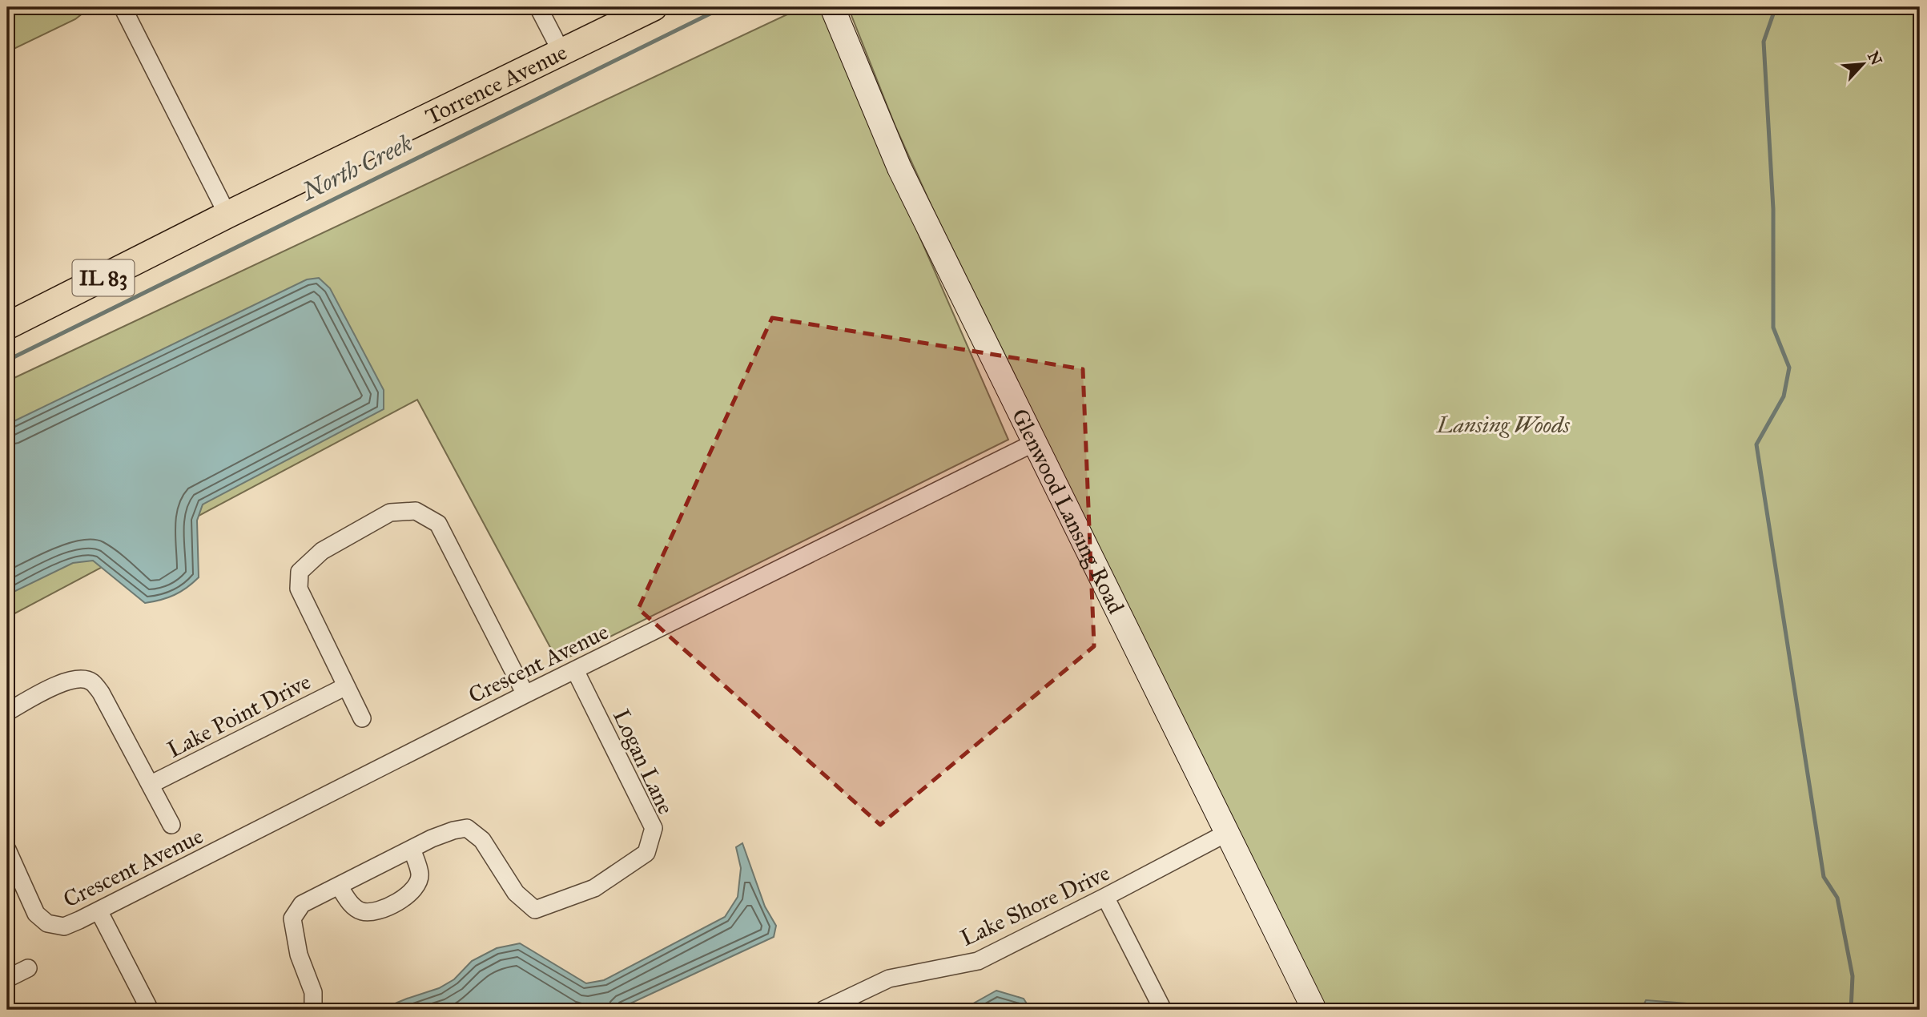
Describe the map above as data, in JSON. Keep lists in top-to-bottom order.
{
  "streets": {
    "main road": ["Torrence Avenue", "IL 83", "Glenwood Lansing Road"],
    "street": [
      "Crescent Avenue",
      "Lake Point Drive",
      "Logan Lane",
      "Lake Shore Drive"
    ]
  },
  "crossings": [
    ["Glenwood Lansing Road", "Crescent Avenue"],
    ["Glenwood Lansing Road", "Lake Shore Drive"],
    ["Crescent Avenue", "Lake Point Drive"],
    ["Crescent Avenue", "Logan Lane"]
  ],
  "water": ["North Creek"],
  "parks": ["Lansing Woods"],
  "north": "top right"
}
